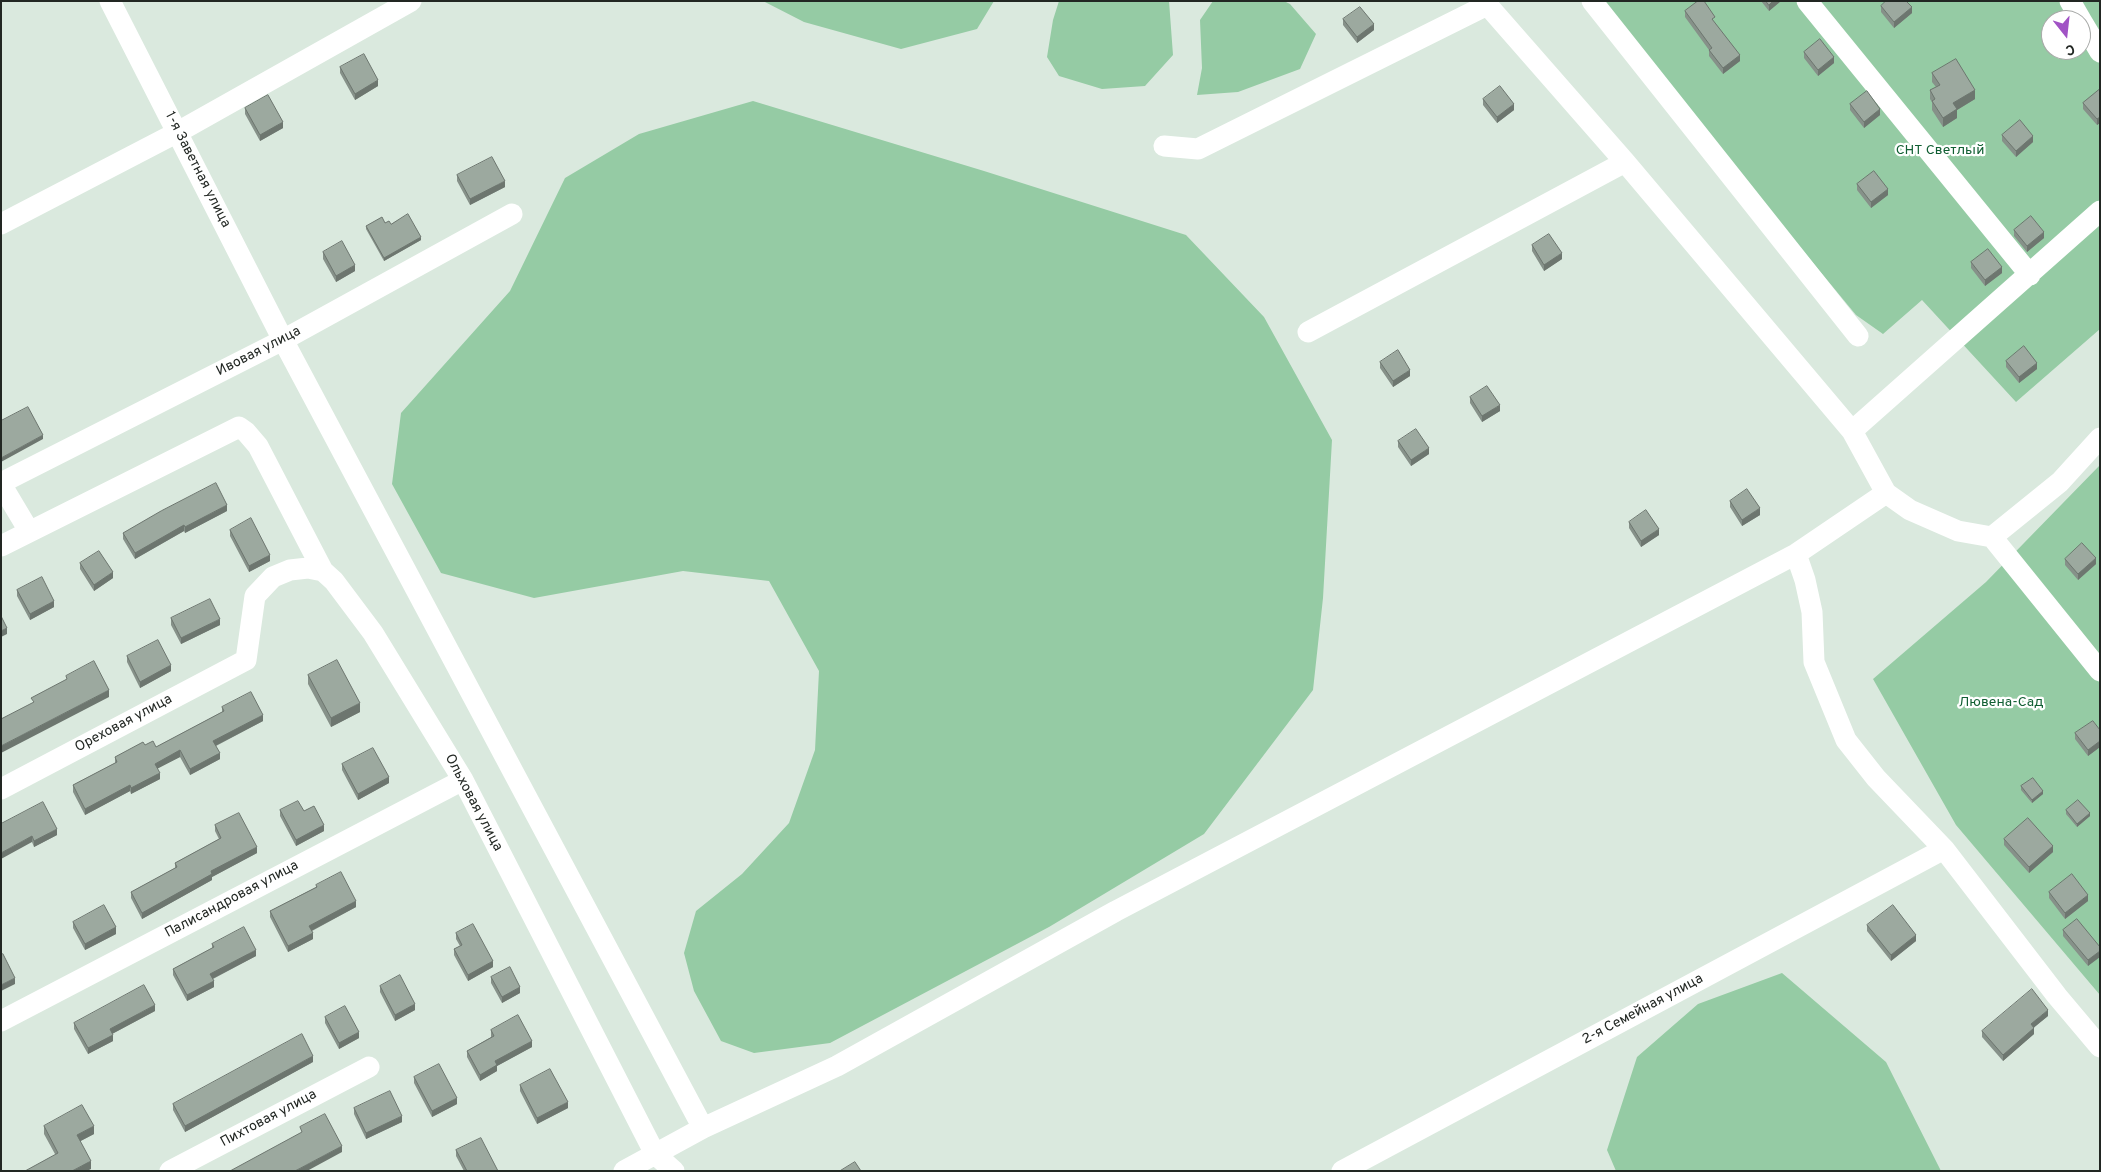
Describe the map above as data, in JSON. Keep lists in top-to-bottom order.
{
  "streets": {
    "street": [
      "1-я Заветная улица",
      "Ивовая улица",
      "Ореховая улица",
      "Ольховая улица",
      "Палисандровая улица",
      "2-я Семейная улица",
      "Пихтовая улица"
    ]
  },
  "crossings": [
    ["1-я Заветная улица", "Ивовая улица"],
    ["Ореховая улица", "Ольховая улица"],
    ["Ольховая улица", "Палисандровая улица"]
  ],
  "parks": ["СНТ Светлый", "Лювена-Сад"],
  "north": "bottom"
}
